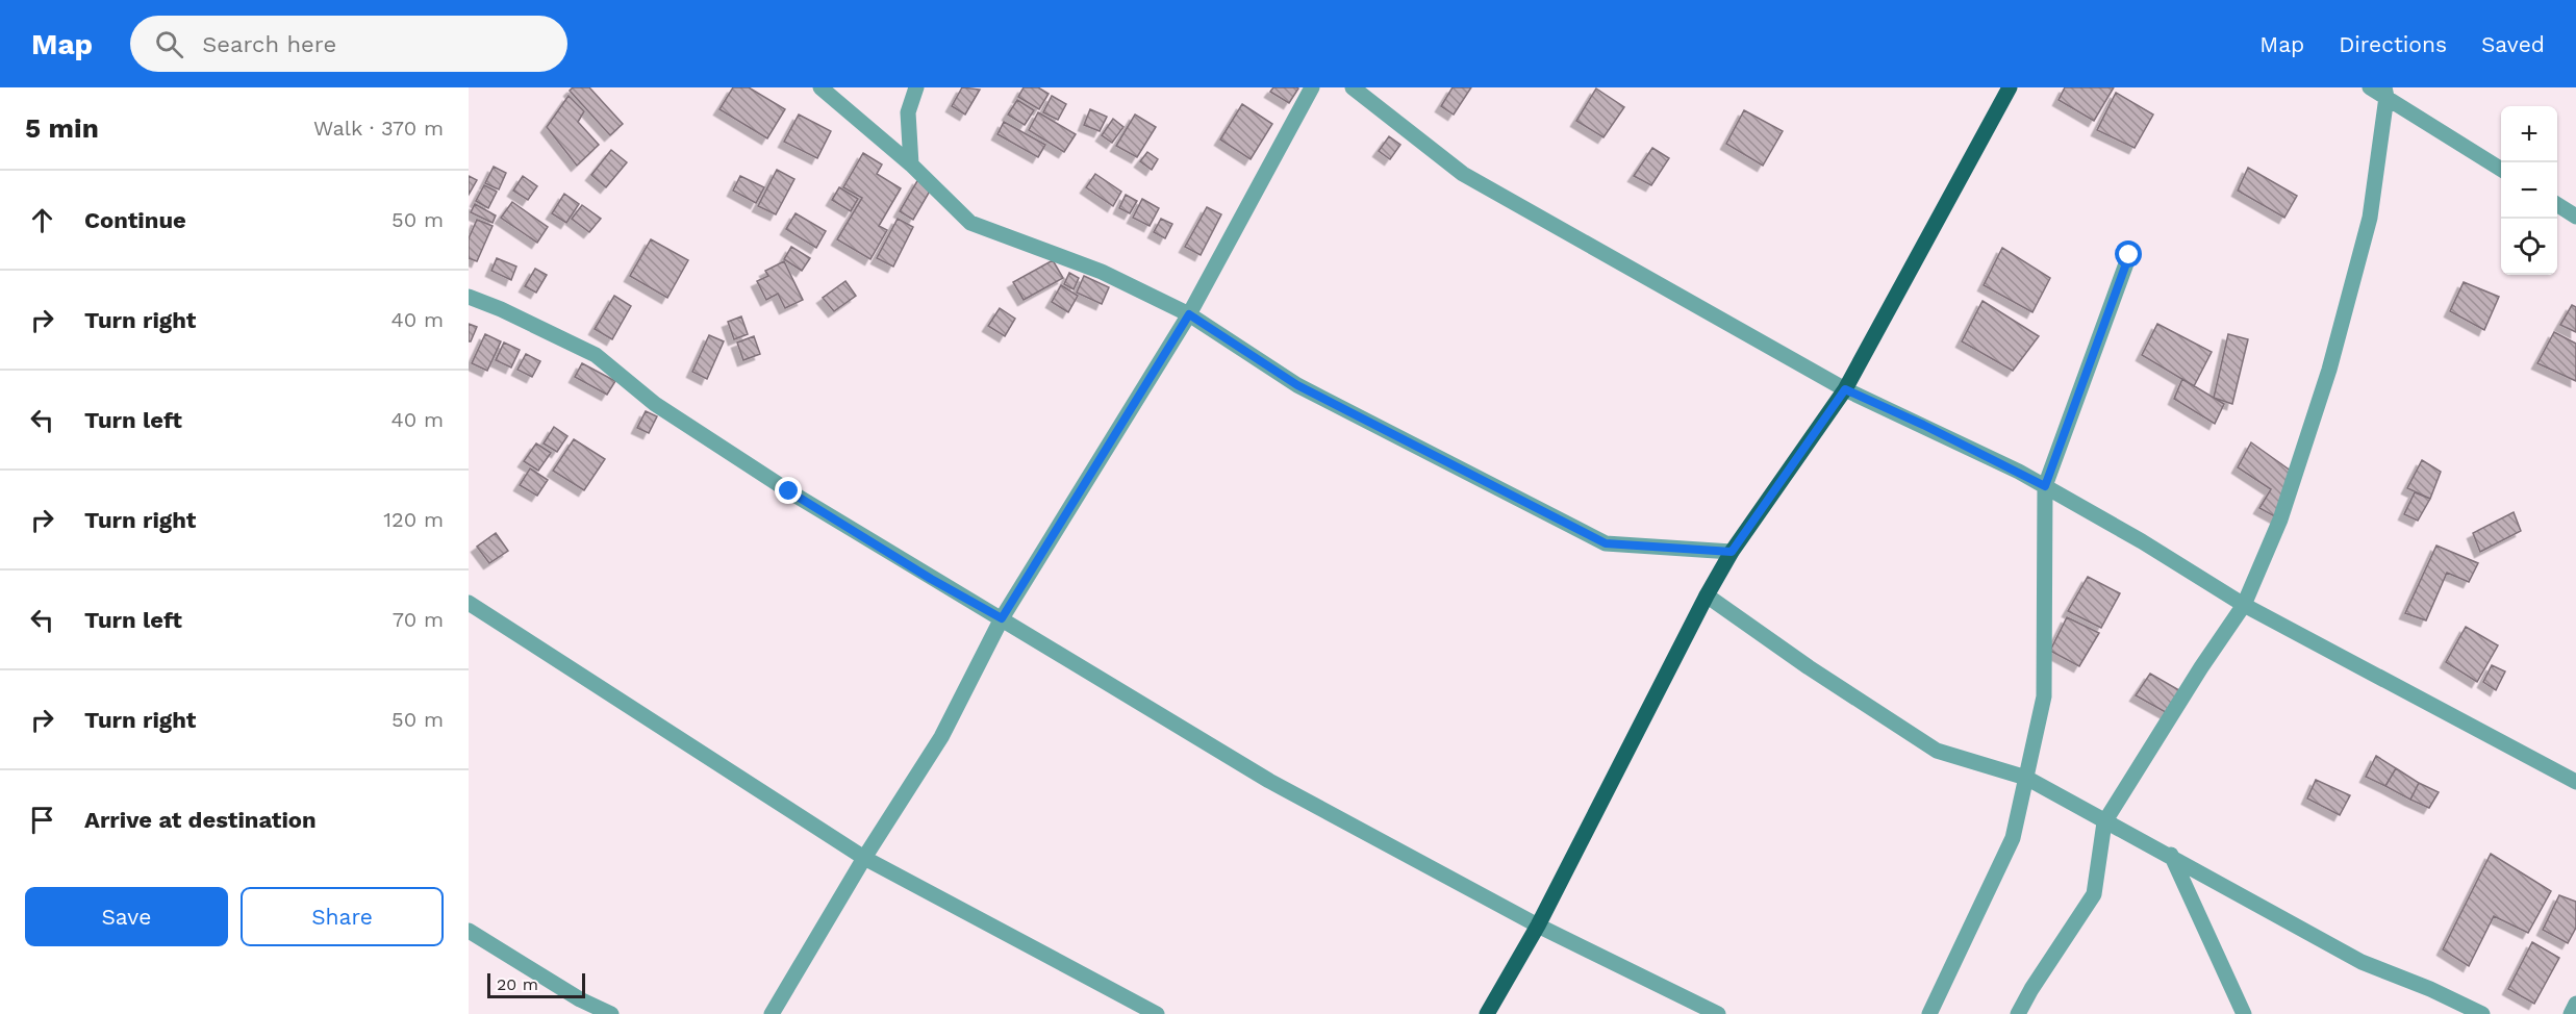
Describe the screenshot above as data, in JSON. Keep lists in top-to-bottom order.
{
  "scale_bar": "20 m",
  "page": {
    "header": "Map",
    "search": "Search here",
    "nav": ["Map", "Directions", "Saved"],
    "heading": ["5 min", "Walk · 370 m"],
    "map_buttons": ["+", "−"],
    "list": [
      ["Continue", "50 m"],
      ["Turn right", "40 m"],
      ["Turn left", "40 m"],
      ["Turn right", "120 m"],
      ["Turn left", "70 m"],
      ["Turn right", "50 m"],
      "Arrive at destination"
    ],
    "buttons": ["Save", "Share"],
    "scale": "20 m"
  }
}
